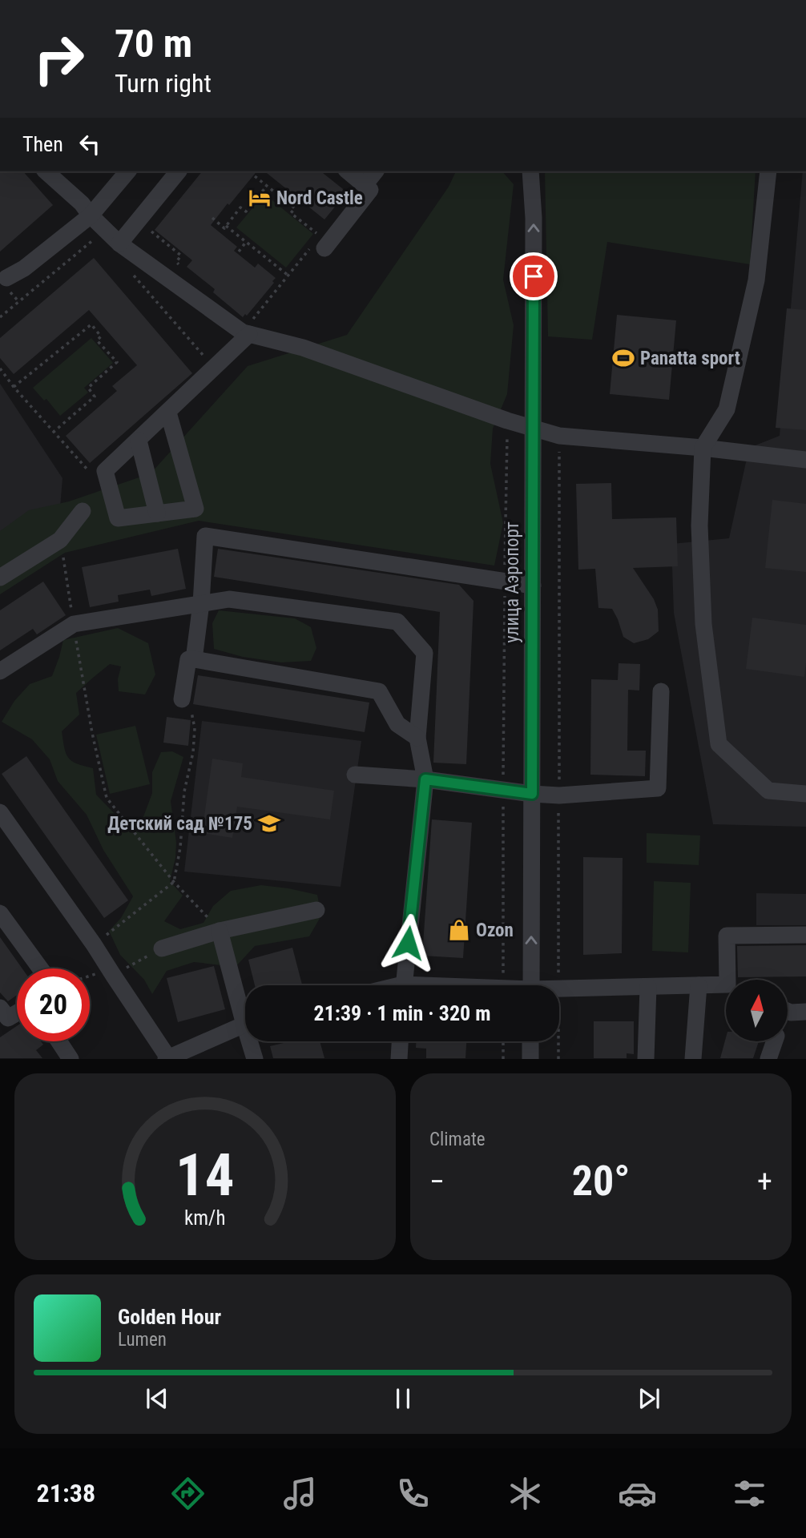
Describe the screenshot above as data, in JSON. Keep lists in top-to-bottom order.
{
  "streets": {
    "street": ["улица Аэропорт"]
  },
  "places": {
    "hotel": ["Nord Castle"],
    "sports": ["Panatta sport"],
    "school or university": ["Детский сад №175"],
    "shop": ["Ozon"]
  },
  "north": "top",
  "page": {
    "turn": ["70 m", "Turn right"],
    "then": "Then",
    "limit": "20",
    "trip": "21:39 · 1 min · 320 m",
    "tile": "Climate",
    "heat": ["−", "20°", "+"],
    "song": ["Golden Hour", "Lumen"],
    "tabs": "21:38",
    "gauge": ["14", "km/h"]
  }
}
